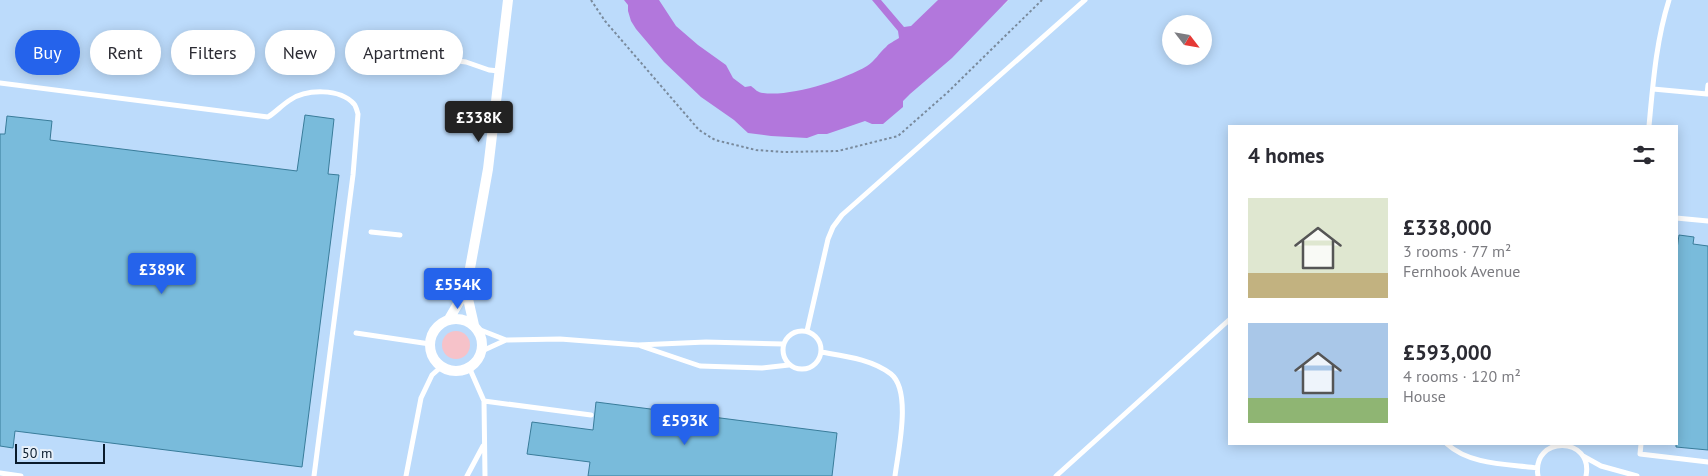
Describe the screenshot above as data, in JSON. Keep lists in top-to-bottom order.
{
  "scale_bar": "50 m",
  "north": "bottom right",
  "page": {
    "chip": [
      "Buy",
      "Rent",
      "Filters",
      "New",
      "Apartment"
    ],
    "price": [
      "£338K",
      "£389K",
      "£554K",
      "£593K"
    ],
    "heading": "4 homes",
    "list": [
      {
        "name": "£338,000",
        "note": "3 rooms · 77 m² · Fernhook Avenue"
      },
      {
        "name": "£593,000",
        "note": "4 rooms · 120 m² · House"
      }
    ],
    "scale": "50 m"
  }
}
